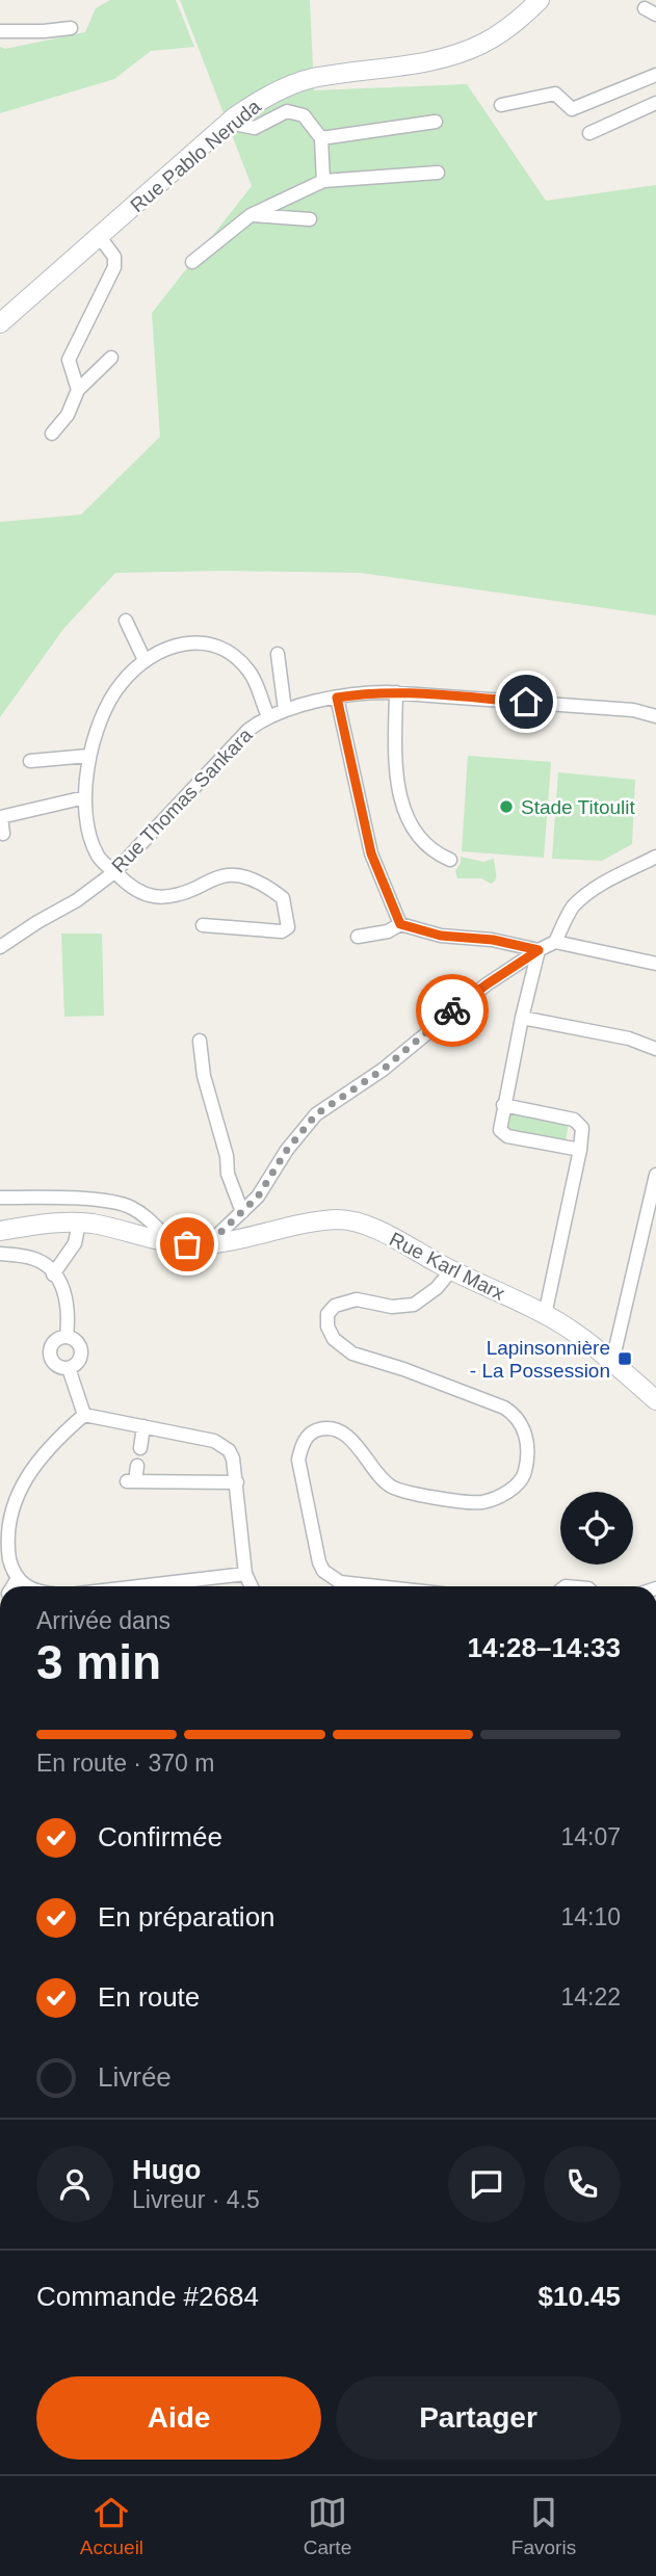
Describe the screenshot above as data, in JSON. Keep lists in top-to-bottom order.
{
  "streets": {
    "main road": ["Rue Pablo Neruda", "Rue Karl Marx"],
    "street": ["Rue Thomas Sankara"]
  },
  "places": {
    "other": ["Stade Titoulit"],
    "transit": ["Lapinsonnière - La Possession"]
  },
  "page": {
    "heading": ["3 min", "Arrivée dans", "14:28–14:33"],
    "panel": [
      "Hugo",
      "Livreur · 4.5",
      "Commande #2684",
      "$10.45"
    ],
    "bar": "En route · 370 m",
    "list": [
      ["Confirmée", "14:07"],
      ["En préparation", "14:10"],
      ["En route", "14:22"],
      "Livrée"
    ],
    "buttons": ["Aide", "Partager"],
    "tabs": ["Accueil", "Carte", "Favoris"]
  }
}
